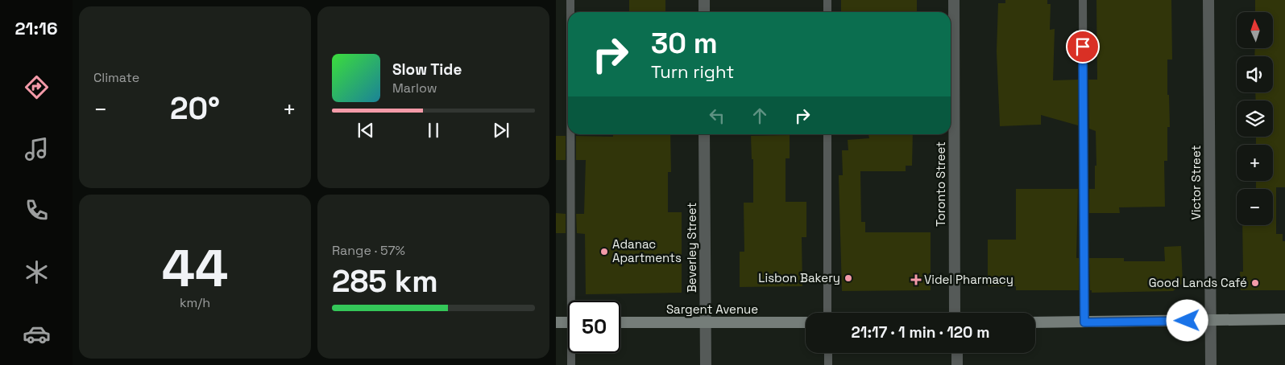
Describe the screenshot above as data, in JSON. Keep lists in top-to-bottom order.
{
  "streets": {
    "main road": ["Sargent Avenue"],
    "street": ["Victor Street", "Toronto Street", "Beverley Street"]
  },
  "crossings": [
    ["Beverley Street", "Sargent Avenue"]
  ],
  "places": {
    "other": ["Adanac Apartments", "Lisbon Bakery", "Good Lands Café"],
    "health": ["Videl Pharmacy"]
  },
  "north": "top",
  "page": {
    "tabs": "21:16",
    "tile": [
      "Climate",
      ["44", "km/h"],
      ["Range · 57%", "285 km"]
    ],
    "map_buttons": ["+", "−"],
    "turn": ["30 m", "Turn right"],
    "song": ["Slow Tide", "Marlow"],
    "heat": ["−", "20°", "+"],
    "limit": "50",
    "trip": "21:17 · 1 min · 120 m"
  }
}
